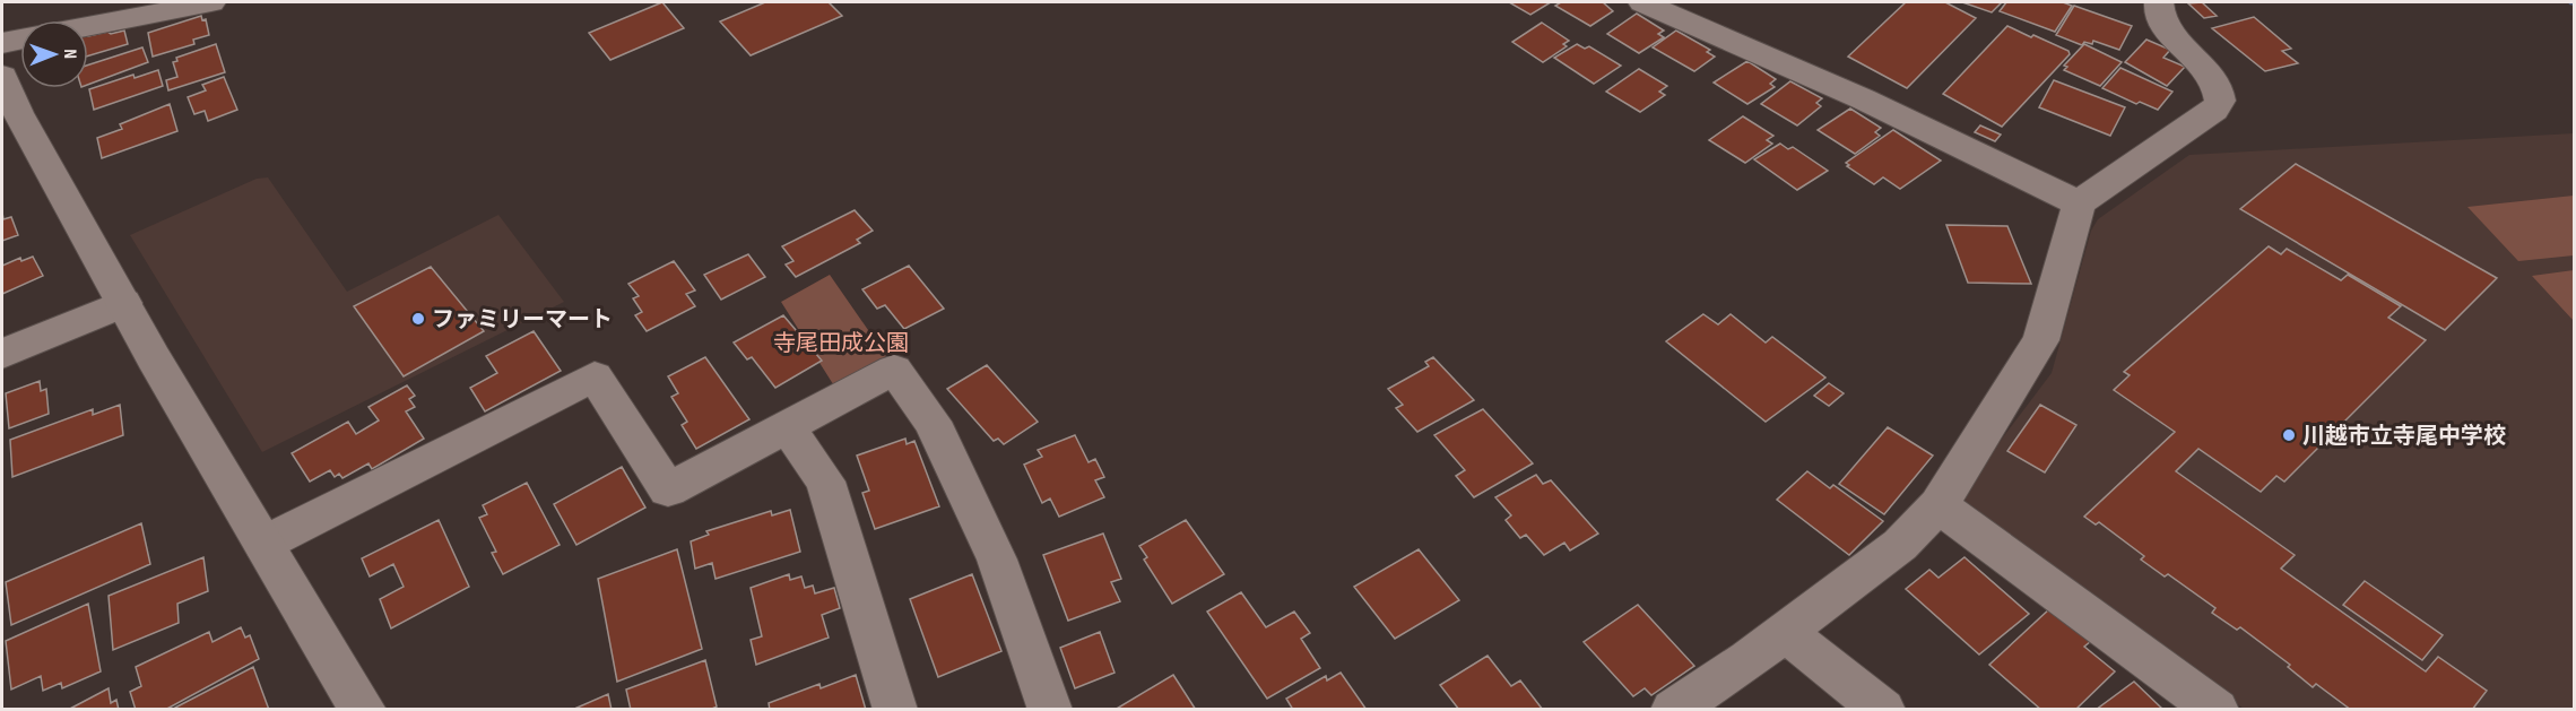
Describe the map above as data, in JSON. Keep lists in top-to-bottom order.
{
  "parks": ["寺尾田成公園"],
  "places": ["ファミリーマート", "川越市立寺尾中学校"],
  "north": "right"
}
